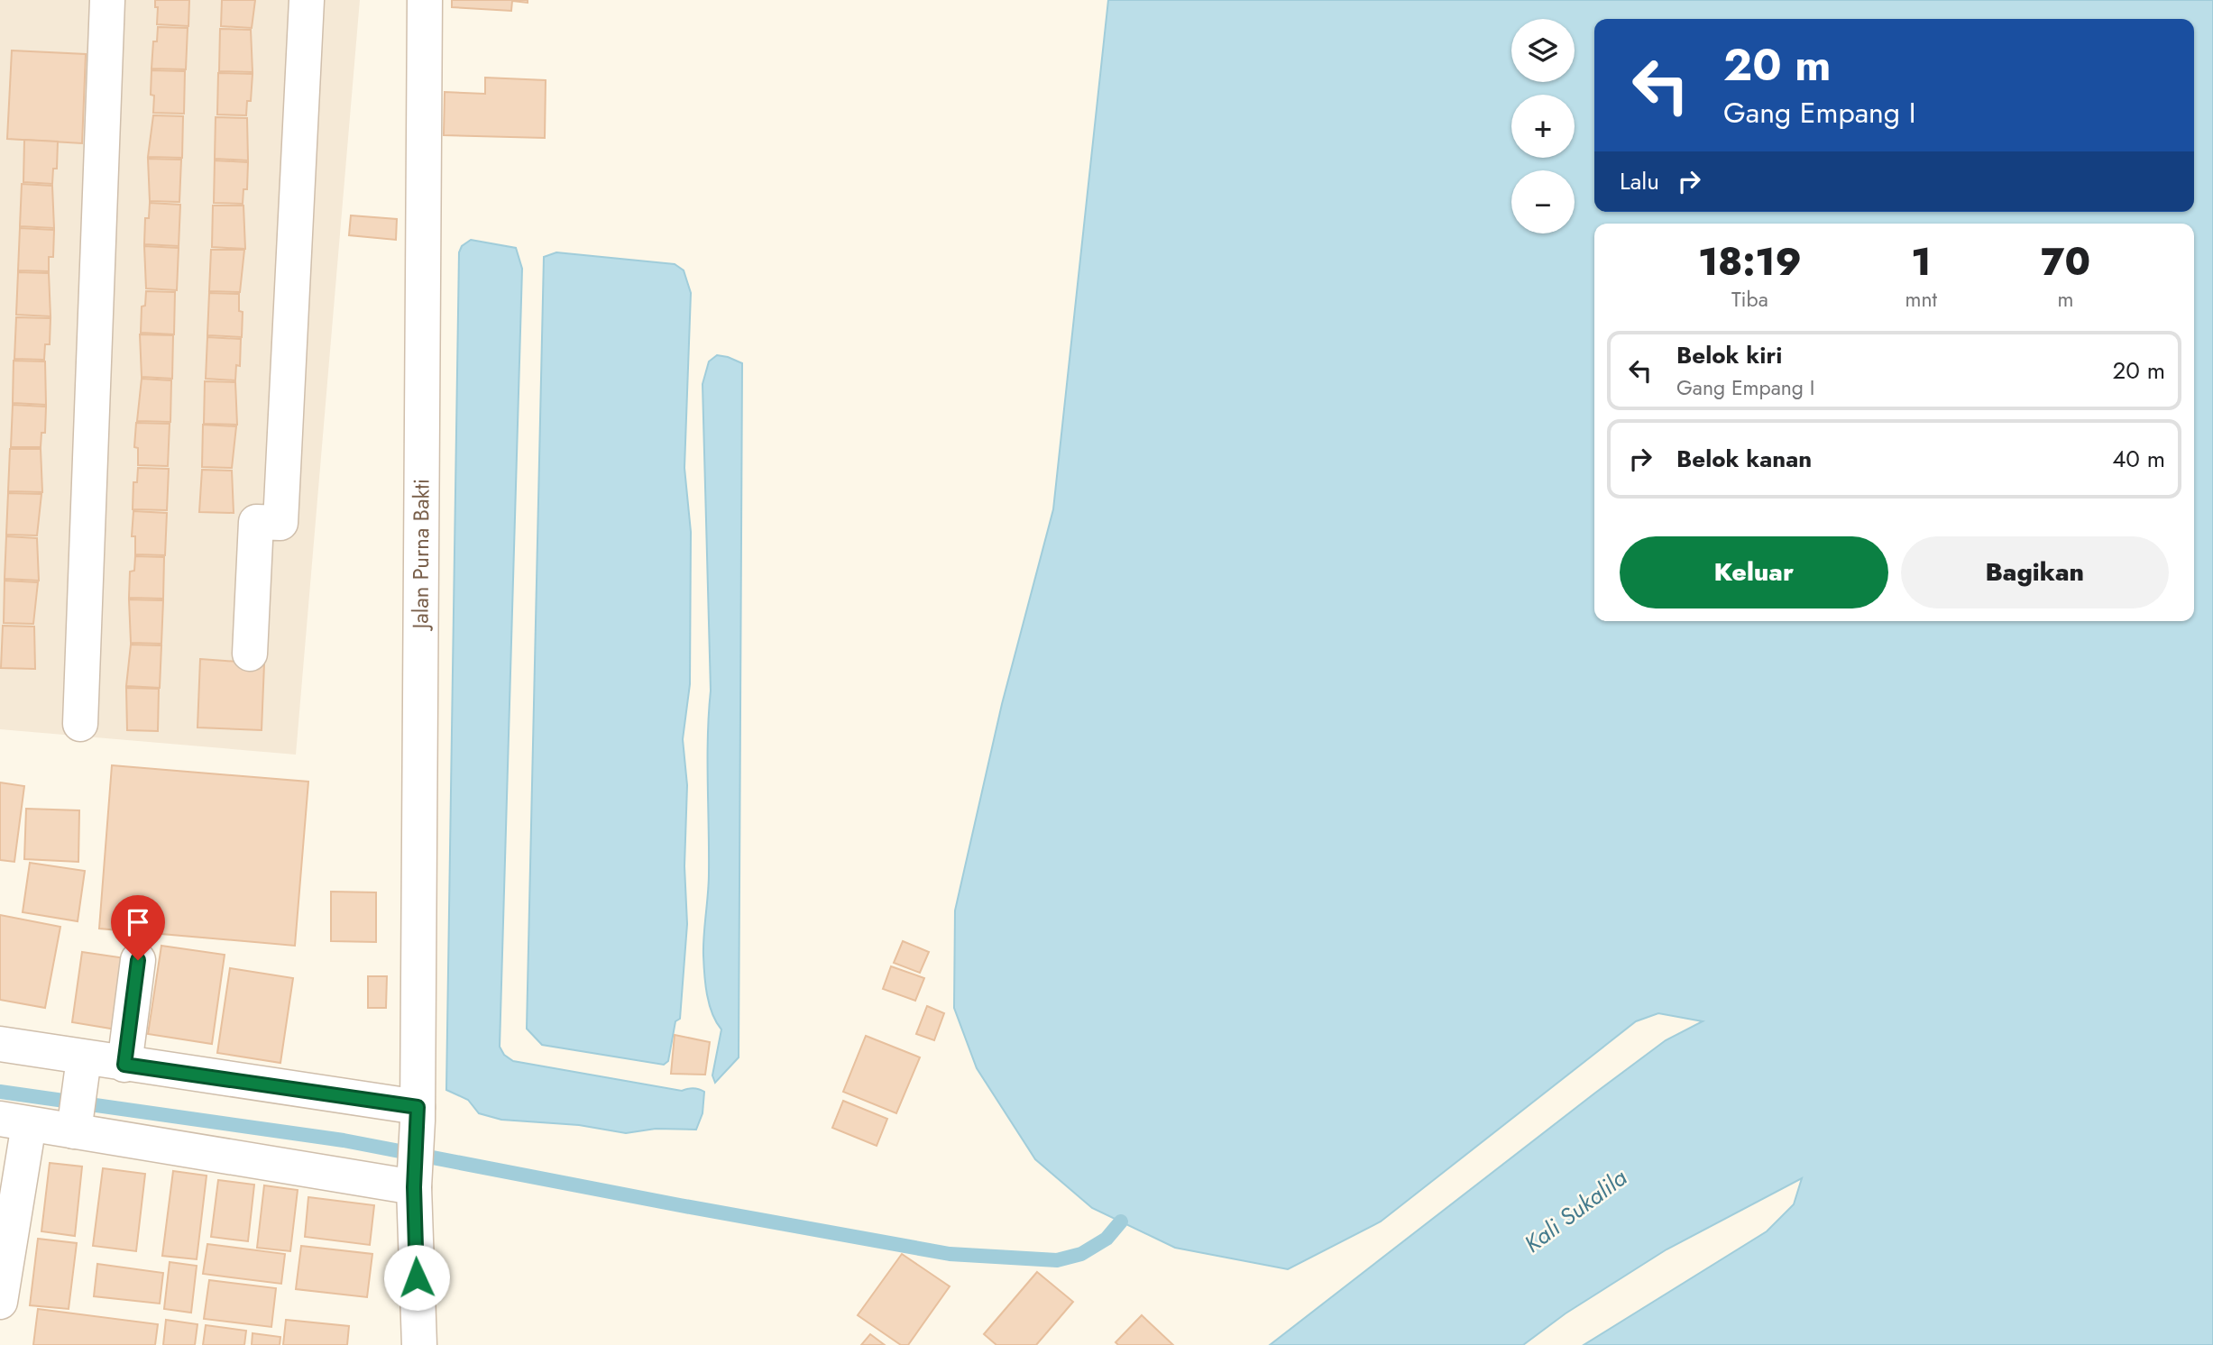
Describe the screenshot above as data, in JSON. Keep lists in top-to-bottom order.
{
  "streets": {
    "street": ["Jalan Purna Bakti"]
  },
  "water": ["Kali Sukalila"],
  "page": {
    "map_buttons": ["+", "−"],
    "turn": ["20 m", "Gang Empang I"],
    "then": "Lalu",
    "eta": [
      "18:19",
      "Tiba",
      "1",
      "mnt",
      "70",
      "m"
    ],
    "list": [
      {
        "name": "Belok kiri",
        "note": "Gang Empang I",
        "value": "20 m"
      },
      {
        "name": "Belok kanan",
        "value": "40 m"
      }
    ],
    "buttons": ["Keluar", "Bagikan"]
  }
}
